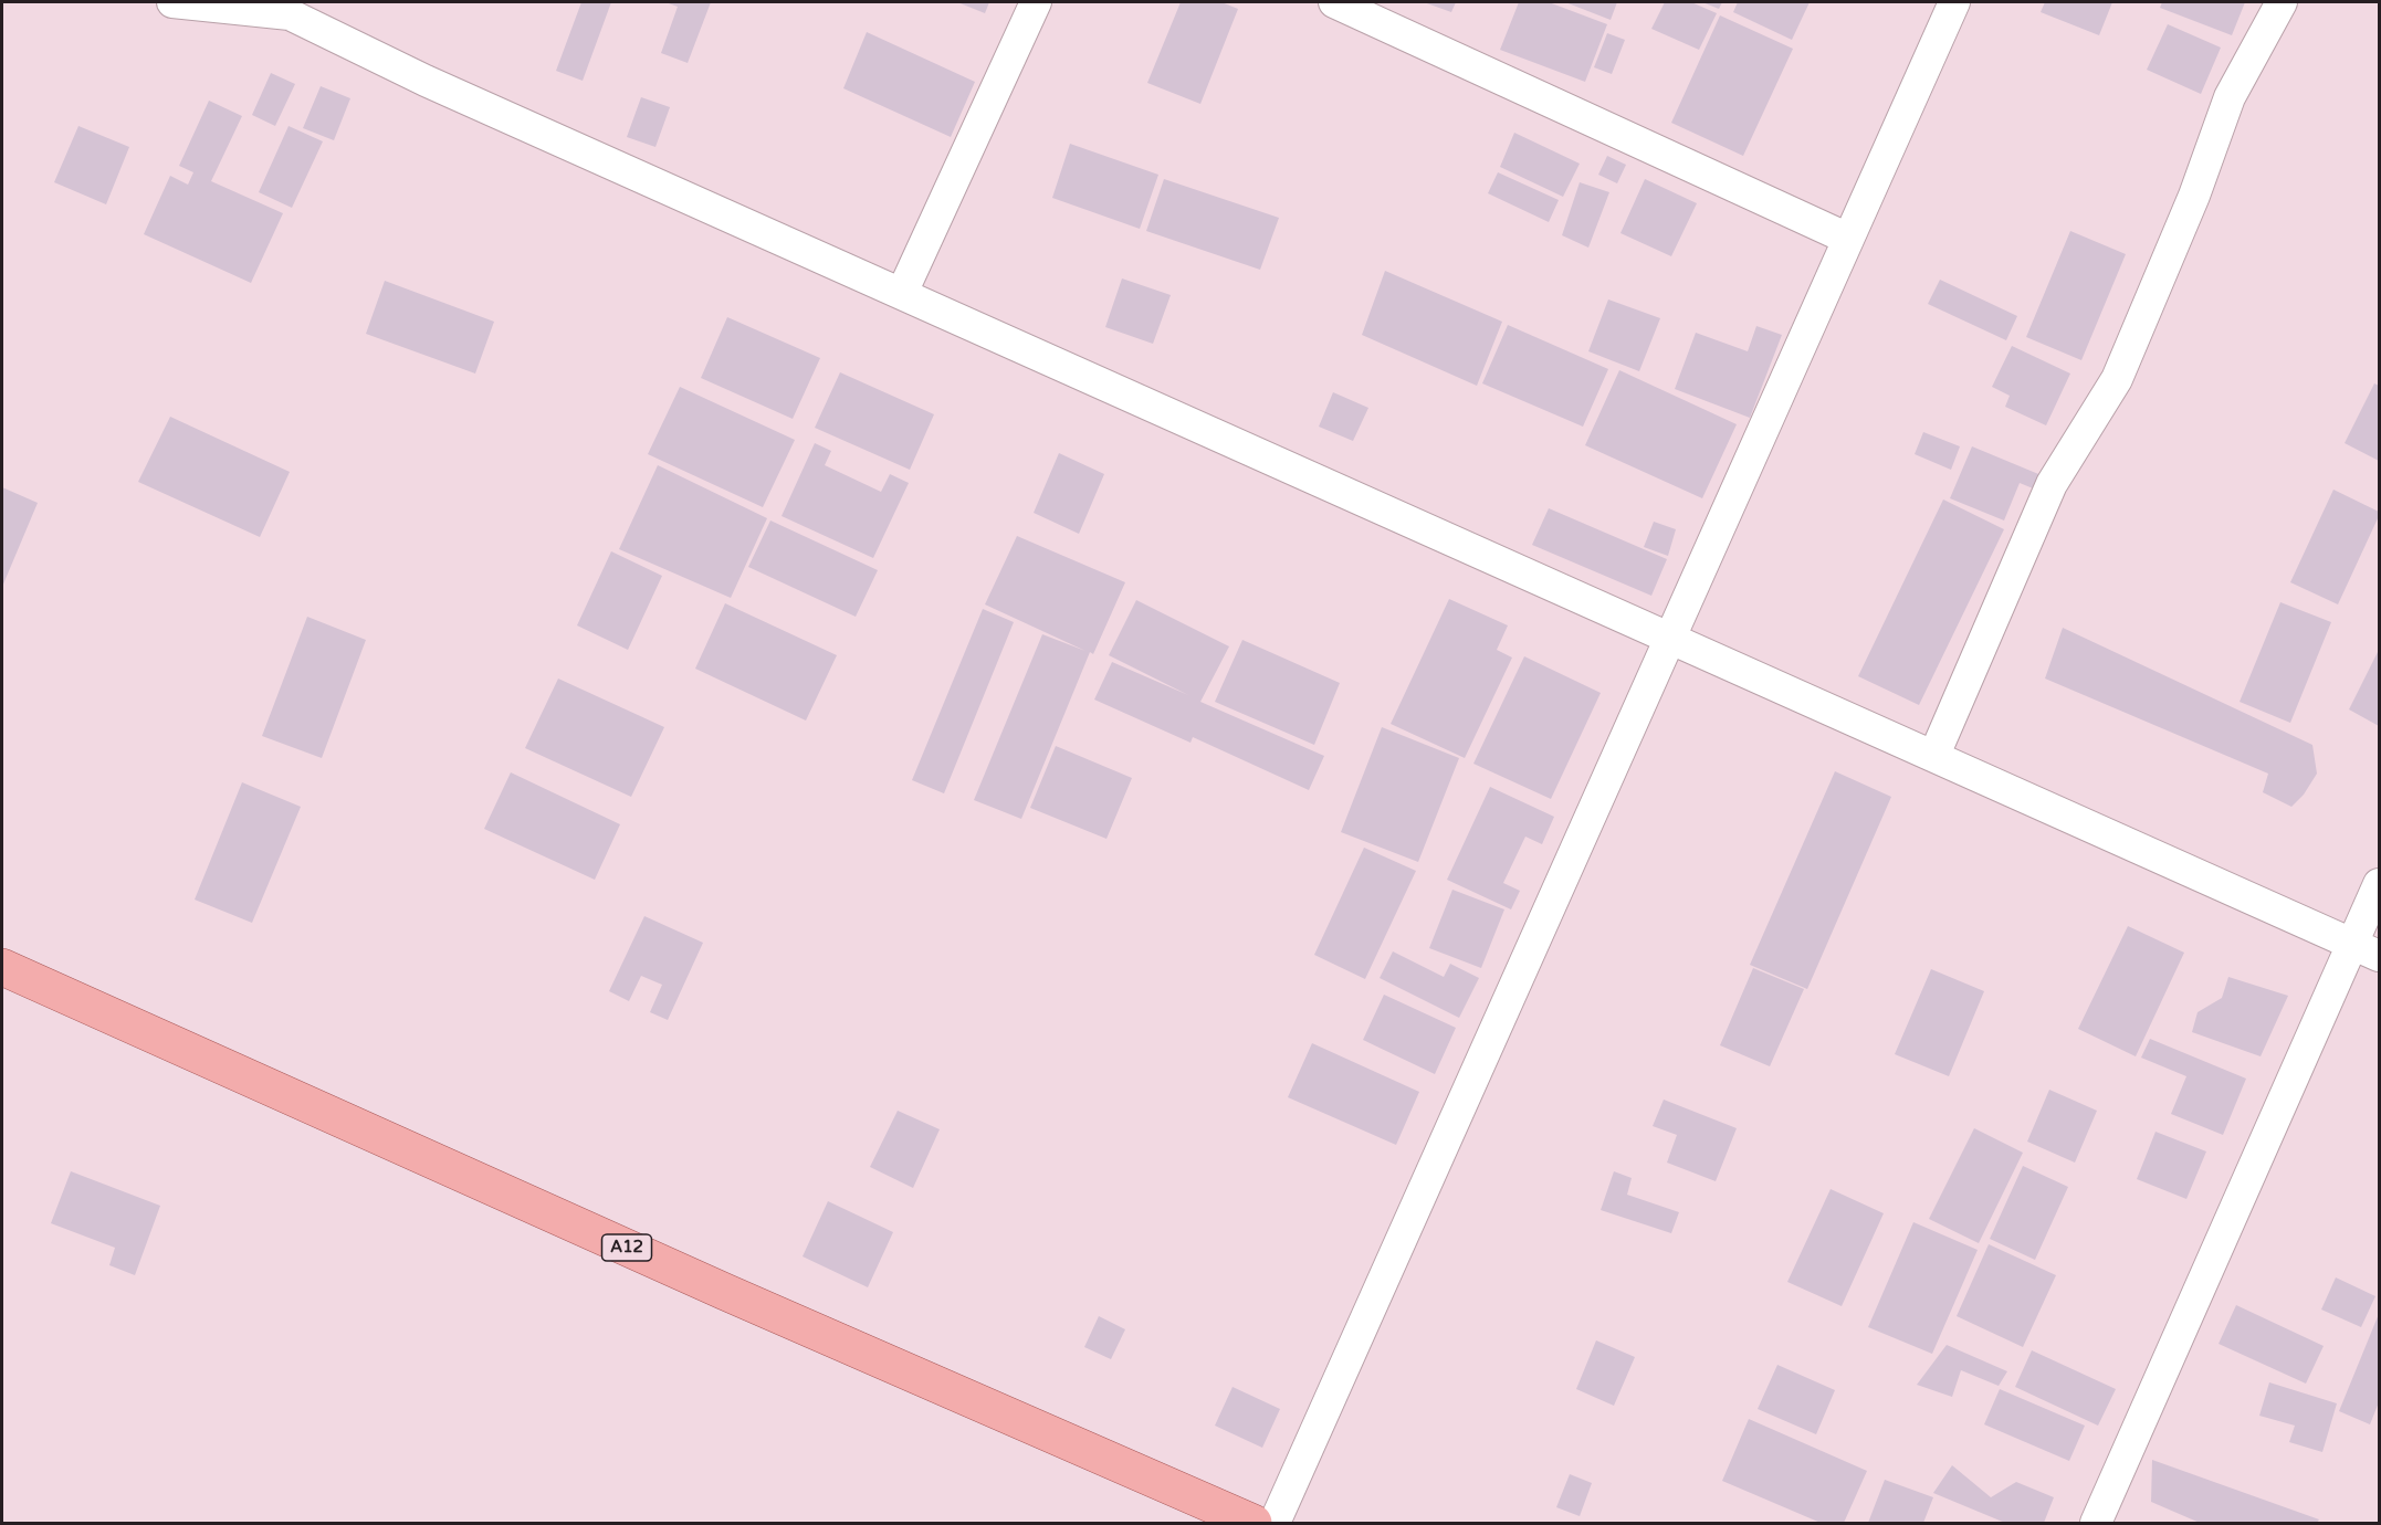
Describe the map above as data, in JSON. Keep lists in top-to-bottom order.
{
  "streets": {
    "main road": ["A12"]
  }
}
